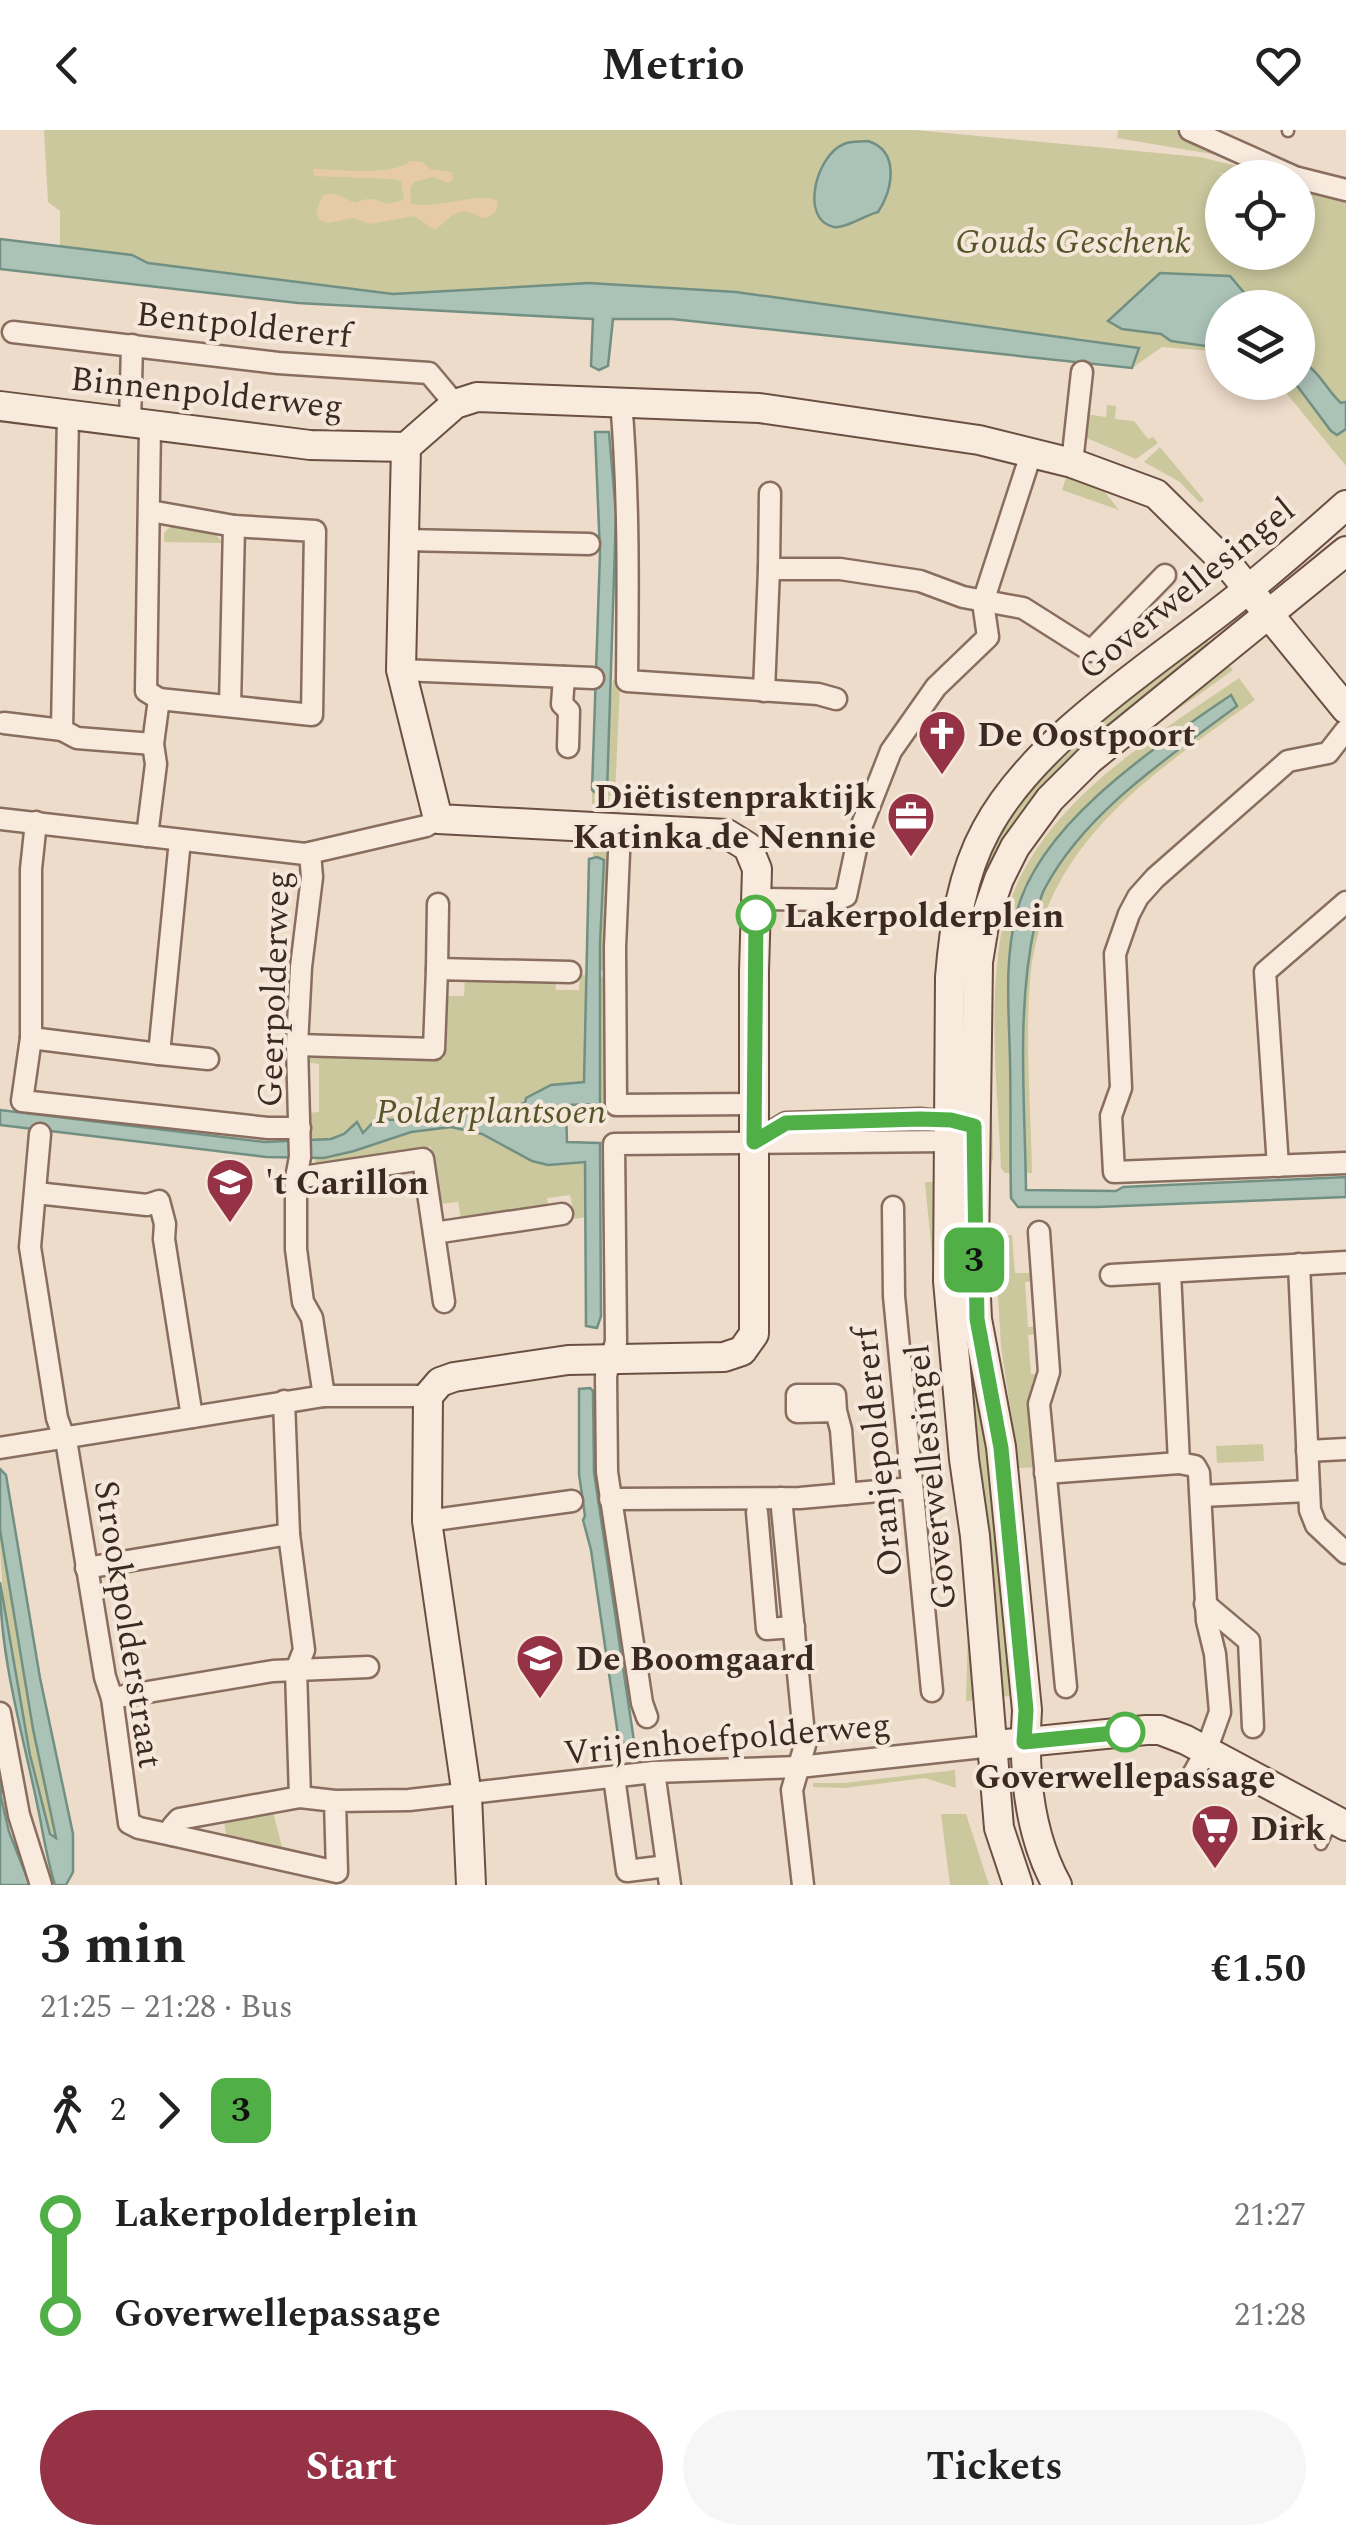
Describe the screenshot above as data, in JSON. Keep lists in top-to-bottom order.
{
  "streets": {
    "street": [
      "Bentpoldererf",
      "Binnenpolderweg",
      "Goverwellesingel",
      "Geerpolderweg",
      "Oranjepoldererf",
      "Strookpolderstraat",
      "Vrijenhoefpolderweg"
    ]
  },
  "crossings": [
    ["Goverwellesingel", "Vrijenhoefpolderweg"],
    ["Strookpolderstraat", "Vrijenhoefpolderweg"]
  ],
  "parks": ["Gouds Geschenk", "Polderplantsoen"],
  "places": {
    "church": ["De Oostpoort"],
    "office": ["Diëtistenpraktijk Katinka de Nennie"],
    "other": ["Lakerpolderplein", "Goverwellepassage"],
    "school or university": ["'t Carillon", "De Boomgaard"],
    "supermarket": ["Dirk"]
  },
  "lines": ["bus line 3"],
  "page": {
    "header": "Metrio",
    "on_map": "3",
    "heading": ["3 min", "21:25 – 21:28 · Bus", "€1.50"],
    "legs": ["2", "3"],
    "list": [
      {
        "name": "Lakerpolderplein",
        "value": "21:27"
      },
      {
        "name": "Goverwellepassage",
        "value": "21:28"
      }
    ],
    "buttons": ["Start", "Tickets"]
  }
}
